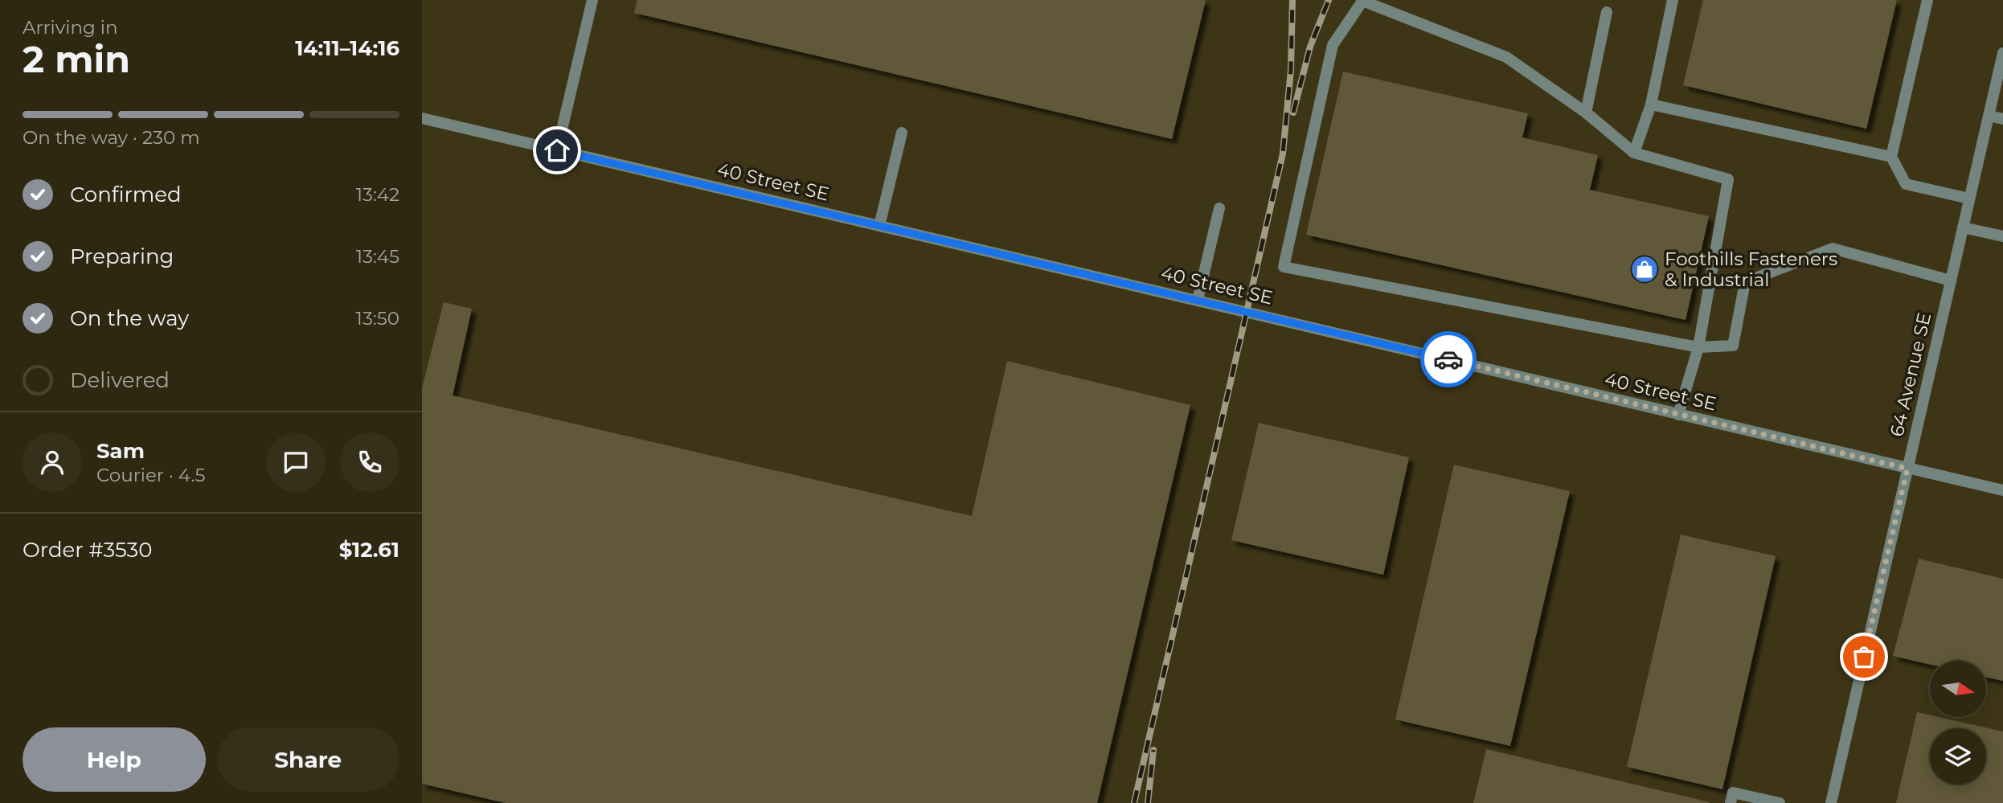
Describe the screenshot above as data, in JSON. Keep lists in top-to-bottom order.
{
  "streets": {
    "street": ["40 Street SE", "64 Avenue SE"]
  },
  "crossings": [
    ["40 Street SE", "64 Avenue SE"]
  ],
  "places": {
    "shop": ["Foothills Fasteners & Industrial"]
  },
  "north": "right",
  "page": {
    "heading": ["2 min", "Arriving in", "14:11–14:16"],
    "panel": [
      "Sam",
      "Courier · 4.5",
      "Order #3530",
      "$12.61"
    ],
    "bar": "On the way · 230 m",
    "list": [
      ["Confirmed", "13:42"],
      ["Preparing", "13:45"],
      ["On the way", "13:50"],
      "Delivered"
    ],
    "buttons": ["Help", "Share"]
  }
}
